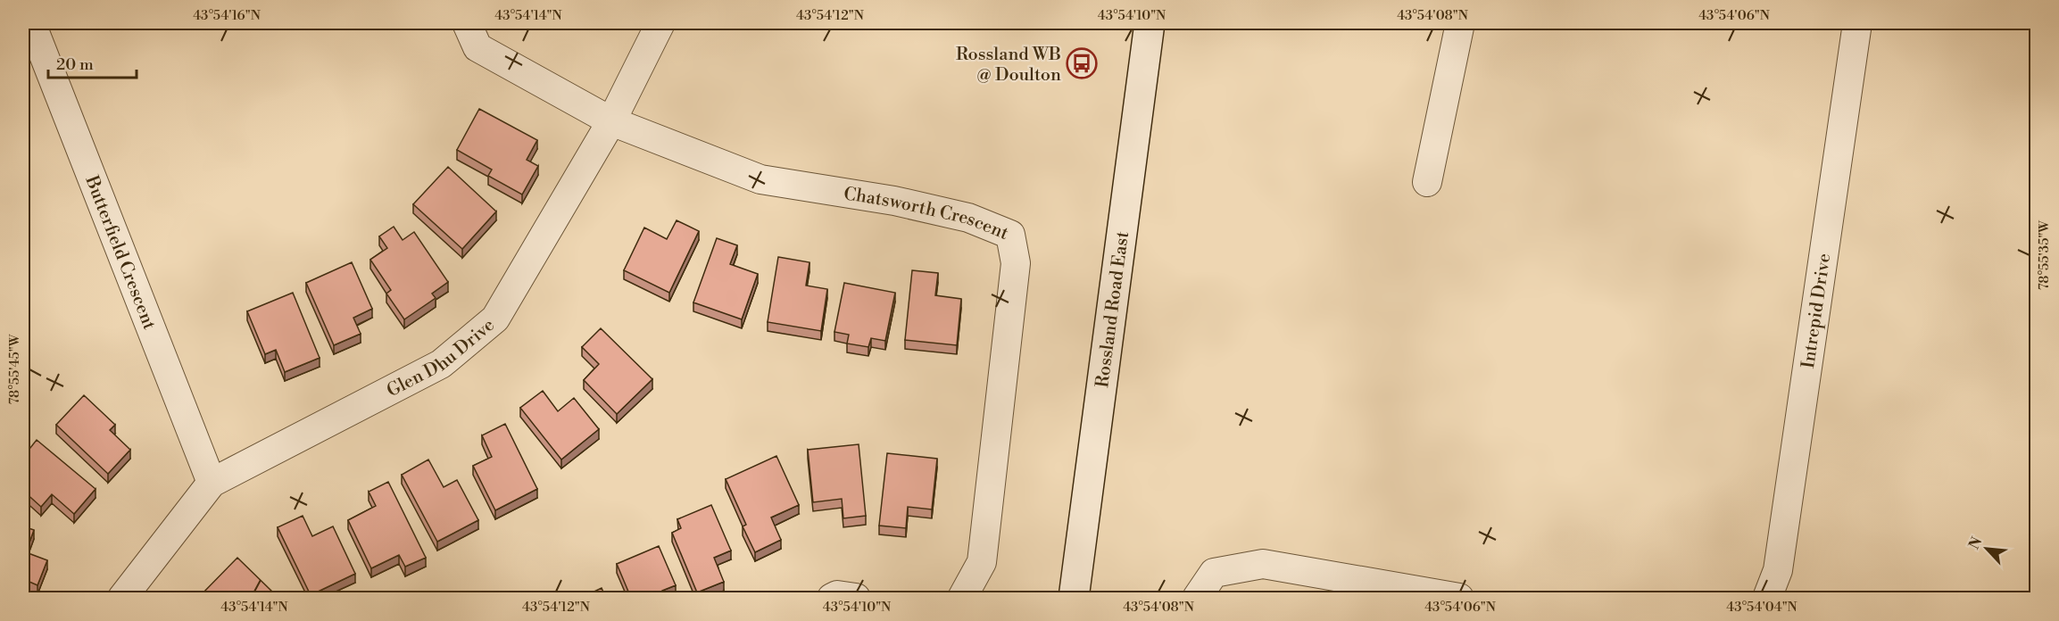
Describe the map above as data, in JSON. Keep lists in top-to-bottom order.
{
  "streets": {
    "main road": ["Rossland Road East"],
    "street": [
      "Chatsworth Crescent",
      "Butterfield Crescent",
      "Intrepid Drive",
      "Glen Dhu Drive"
    ]
  },
  "crossings": [
    ["Chatsworth Crescent", "Glen Dhu Drive"],
    ["Butterfield Crescent", "Glen Dhu Drive"]
  ],
  "places": {
    "bus stop": ["Rossland WB @ Doulton"]
  },
  "scale_bar": "20 m",
  "north": "top left",
  "coordinates": [
    "43°54'16\"N",
    "43°54'14\"N",
    "43°54'12\"N",
    "43°54'10\"N",
    "43°54'08\"N",
    "43°54'06\"N",
    "78°55'35\"W",
    "78°55'45\"W",
    "43°54'04\"N"
  ]
}
